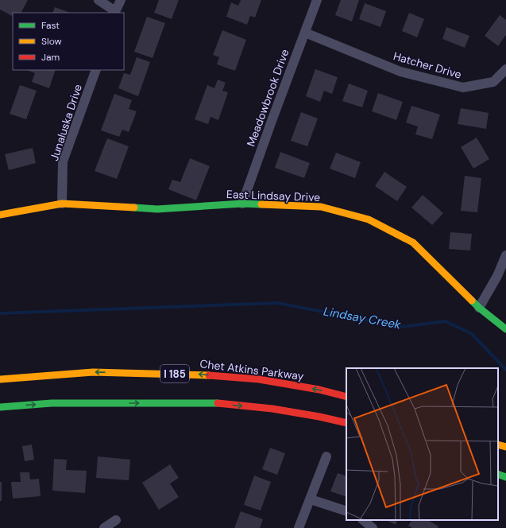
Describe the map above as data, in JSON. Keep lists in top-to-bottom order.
{
  "streets": {
    "main road": ["East Lindsay Drive", "Chet Atkins Parkway", "I 185"],
    "street": ["Hatcher Drive", "Meadowbrook Drive", "Junaluska Drive"]
  },
  "crossings": [
    ["Hatcher Drive", "Meadowbrook Drive"],
    ["Meadowbrook Drive", "East Lindsay Drive"],
    ["Junaluska Drive", "East Lindsay Drive"]
  ],
  "water": ["Lindsay Creek"],
  "legend": ["Fast", "Slow", "Jam"]
}
